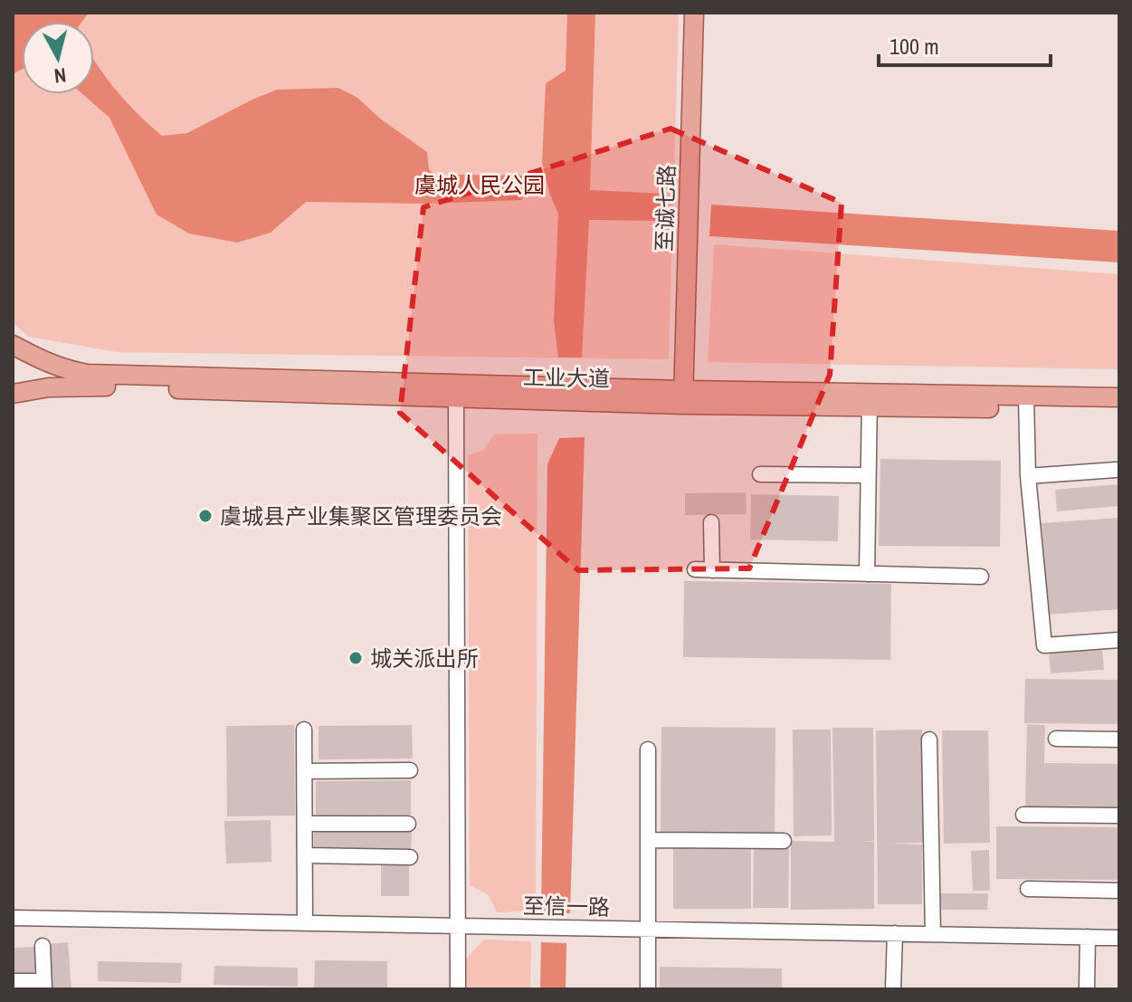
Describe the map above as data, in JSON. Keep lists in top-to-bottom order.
{
  "streets": {
    "main road": ["至诚七路", "工业大道"],
    "street": ["至信一路"]
  },
  "crossings": [
    ["至诚七路", "工业大道"]
  ],
  "parks": ["虞城人民公园"],
  "places": ["虞城县产业集聚区管理委员会", "城关派出所"],
  "scale_bar": "100 m",
  "north": "bottom"
}
